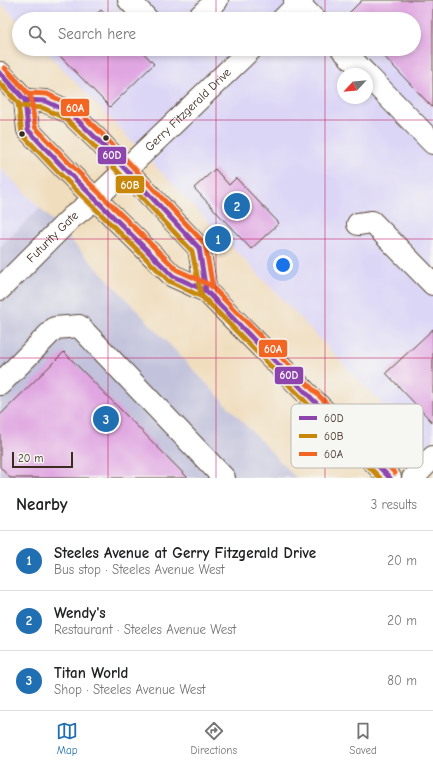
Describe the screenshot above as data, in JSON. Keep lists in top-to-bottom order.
{
  "streets": {
    "main road": ["Gerry Fitzgerald Drive", "Futurity Gate"]
  },
  "crossings": [
    ["Gerry Fitzgerald Drive", "Futurity Gate"]
  ],
  "lines": ["transit line 60A", "transit line 60D", "transit line 60B"],
  "legend": ["60D", "60B", "60A"],
  "scale_bar": "20 m",
  "north": "bottom left",
  "page": {
    "search": "Search here",
    "pins": ["2", "1", "3"],
    "scale": "20 m",
    "heading": ["Nearby", "3 results"],
    "list": [
      {
        "mark": "1",
        "name": "Steeles Avenue at Gerry Fitzgerald Drive",
        "note": "Bus stop · Steeles Avenue West",
        "value": "20 m"
      },
      {
        "mark": "2",
        "name": "Wendy's",
        "note": "Restaurant · Steeles Avenue West",
        "value": "20 m"
      },
      {
        "mark": "3",
        "name": "Titan World",
        "note": "Shop · Steeles Avenue West",
        "value": "80 m"
      }
    ],
    "nav": ["Map", "Directions", "Saved"]
  }
}
